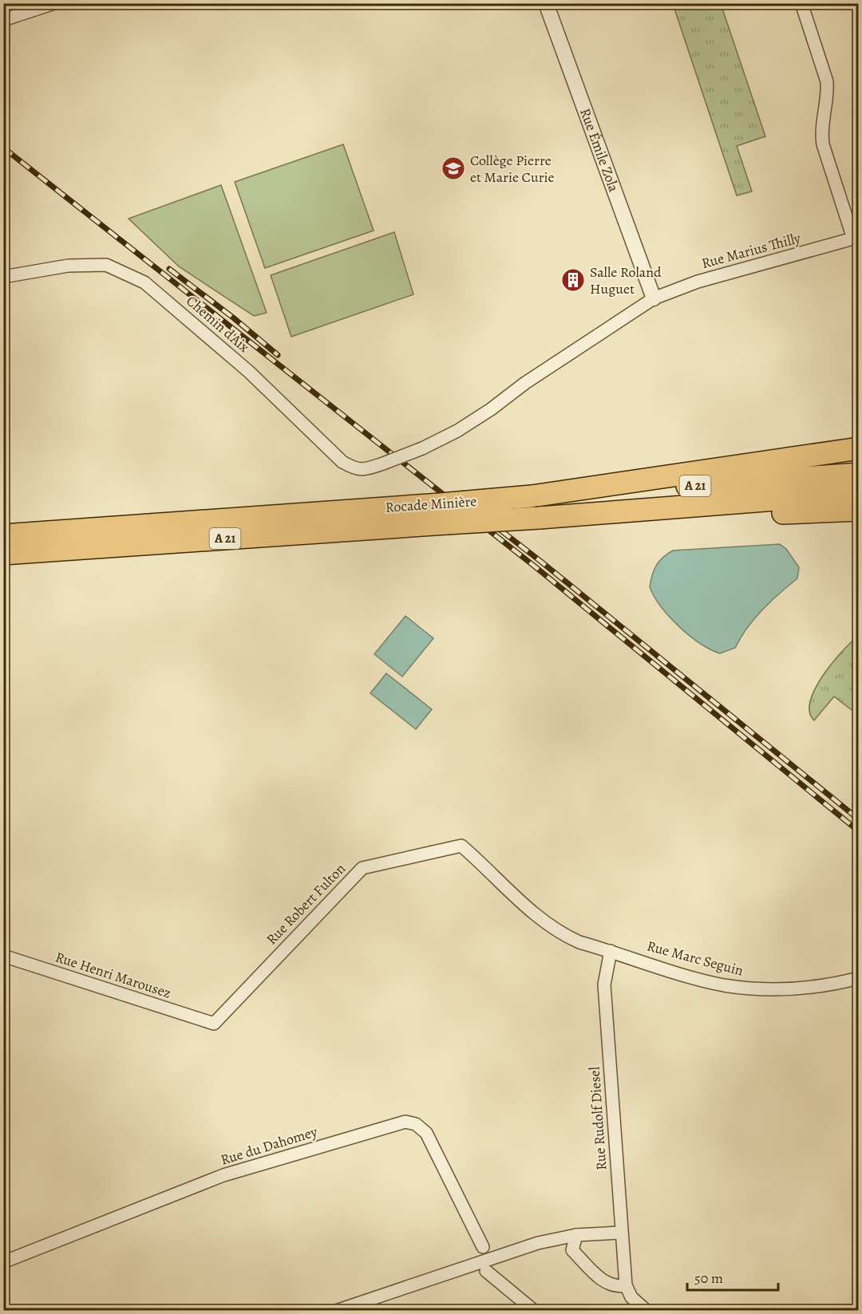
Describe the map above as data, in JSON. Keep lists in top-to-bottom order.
{
  "streets": {
    "highway": ["A 21", "Rocade Minière"],
    "street": [
      "Rue Émile Zola",
      "Rue Marius Thilly",
      "Chemin d'Aix",
      "Rue Robert Fulton",
      "Rue Marc Seguin",
      "Rue Henri Marousez",
      "Rue Rudolf Diesel",
      "Rue du Dahomey"
    ]
  },
  "crossings": [
    ["Rue Émile Zola", "Rue Marius Thilly"],
    ["Rue Émile Zola", "Chemin d'Aix"],
    ["Rue Marius Thilly", "Chemin d'Aix"],
    ["Rue Robert Fulton", "Rue Marc Seguin"],
    ["Rue Robert Fulton", "Rue Henri Marousez"],
    ["Rue Robert Fulton", "Rue Rudolf Diesel"],
    ["Rue Marc Seguin", "Rue Rudolf Diesel"]
  ],
  "places": {
    "school or university": ["Collège Pierre et Marie Curie"],
    "building": ["Salle Roland Huguet"]
  },
  "scale_bar": "50 m"
}
